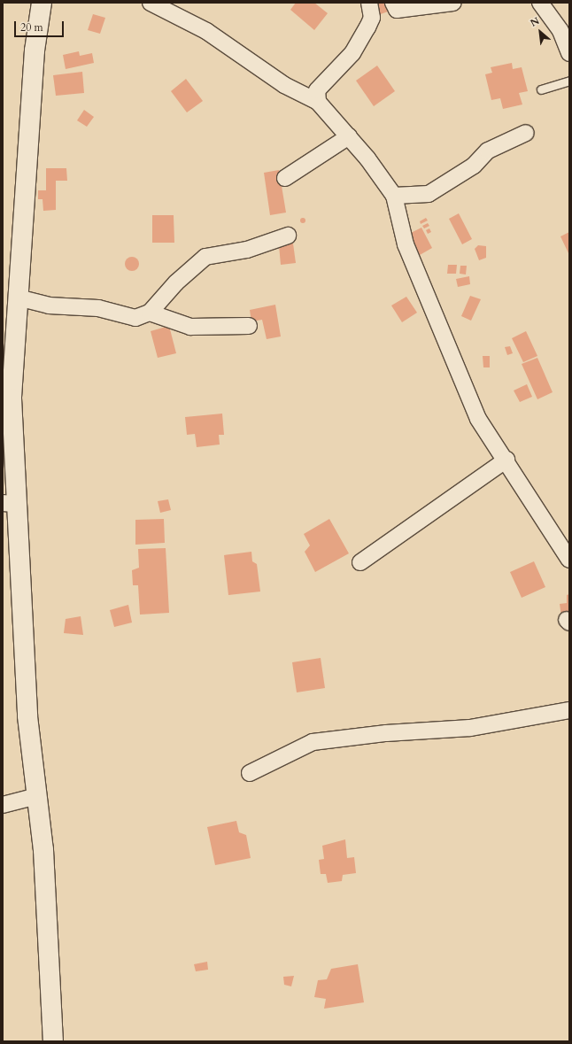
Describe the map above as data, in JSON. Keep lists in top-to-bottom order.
{
  "scale_bar": "20 m",
  "north": "top left"
}
